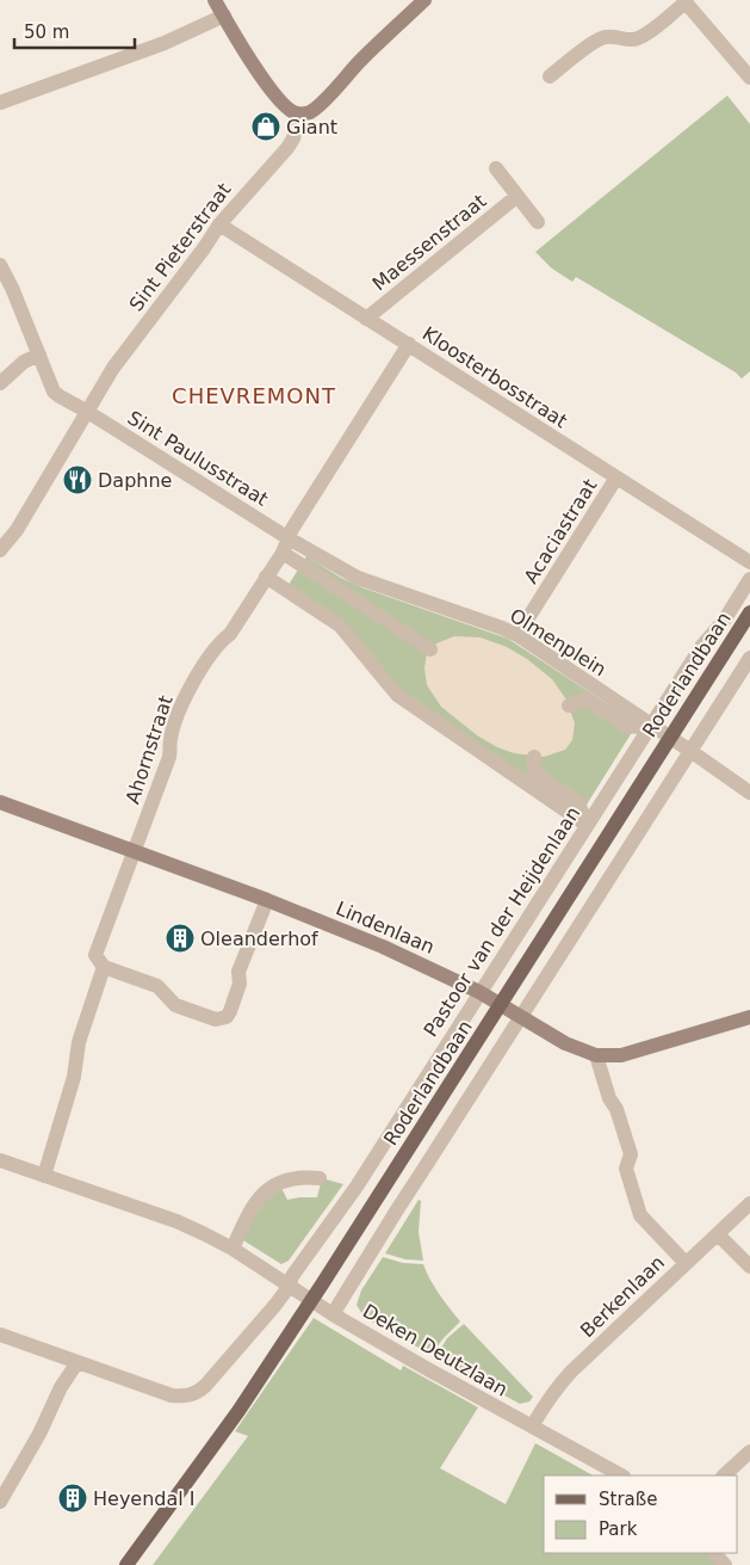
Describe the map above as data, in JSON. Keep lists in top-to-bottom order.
{
  "streets": {
    "main road": ["Roderlandbaan"],
    "street": [
      "Maessenstraat",
      "Sint Pieterstraat",
      "Kloosterbosstraat",
      "Sint Paulusstraat",
      "Acaciastraat",
      "Olmenplein",
      "Ahornstraat",
      "Pastoor van der Heijdenlaan",
      "Lindenlaan",
      "Berkenlaan",
      "Deken Deutzlaan"
    ]
  },
  "crossings": [
    ["Maessenstraat", "Kloosterbosstraat"],
    ["Sint Pieterstraat", "Kloosterbosstraat"],
    ["Sint Pieterstraat", "Sint Paulusstraat"],
    ["Kloosterbosstraat", "Acaciastraat"],
    ["Kloosterbosstraat", "Ahornstraat"],
    ["Sint Paulusstraat", "Olmenplein"],
    ["Sint Paulusstraat", "Ahornstraat"],
    ["Acaciastraat", "Olmenplein"],
    ["Olmenplein", "Ahornstraat"],
    ["Olmenplein", "Pastoor van der Heijdenlaan"],
    ["Ahornstraat", "Lindenlaan"],
    ["Ahornstraat", "Deken Deutzlaan"],
    ["Pastoor van der Heijdenlaan", "Lindenlaan"],
    ["Pastoor van der Heijdenlaan", "Deken Deutzlaan"],
    ["Berkenlaan", "Deken Deutzlaan"]
  ],
  "districts": ["CHEVREMONT"],
  "places": {
    "shop": ["Giant"],
    "restaurant": ["Daphne"],
    "building": ["Oleanderhof", "Heyendal I"]
  },
  "legend": ["Straße", "Park"],
  "scale_bar": "50 m"
}
